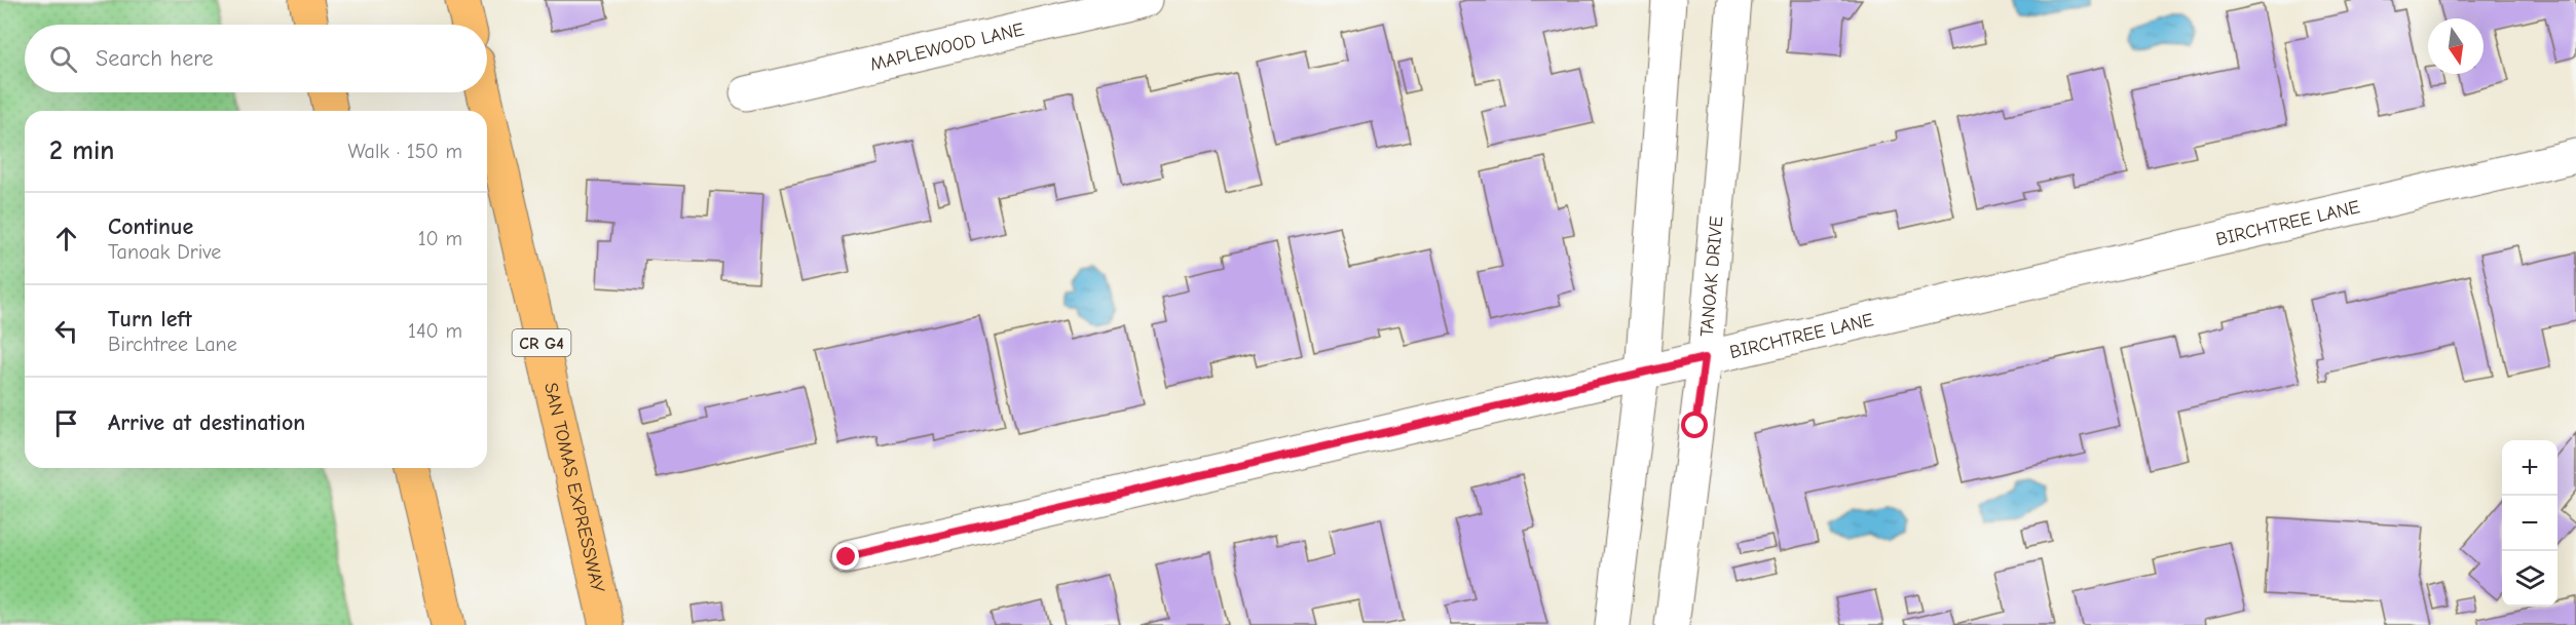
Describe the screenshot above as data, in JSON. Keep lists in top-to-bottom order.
{
  "streets": {
    "highway": ["CR G4", "SAN TOMAS EXPRESSWAY"],
    "street": ["MAPLEWOOD LANE", "BIRCHTREE LANE", "TANOAK DRIVE"]
  },
  "crossings": [
    ["BIRCHTREE LANE", "TANOAK DRIVE"]
  ],
  "north": "bottom",
  "page": {
    "search": "Search here",
    "heading": ["2 min", "Walk · 150 m"],
    "list": [
      ["Continue", "Tanoak Drive", "10 m"],
      ["Turn left", "Birchtree Lane", "140 m"],
      "Arrive at destination"
    ],
    "map_buttons": ["+", "−"]
  }
}
